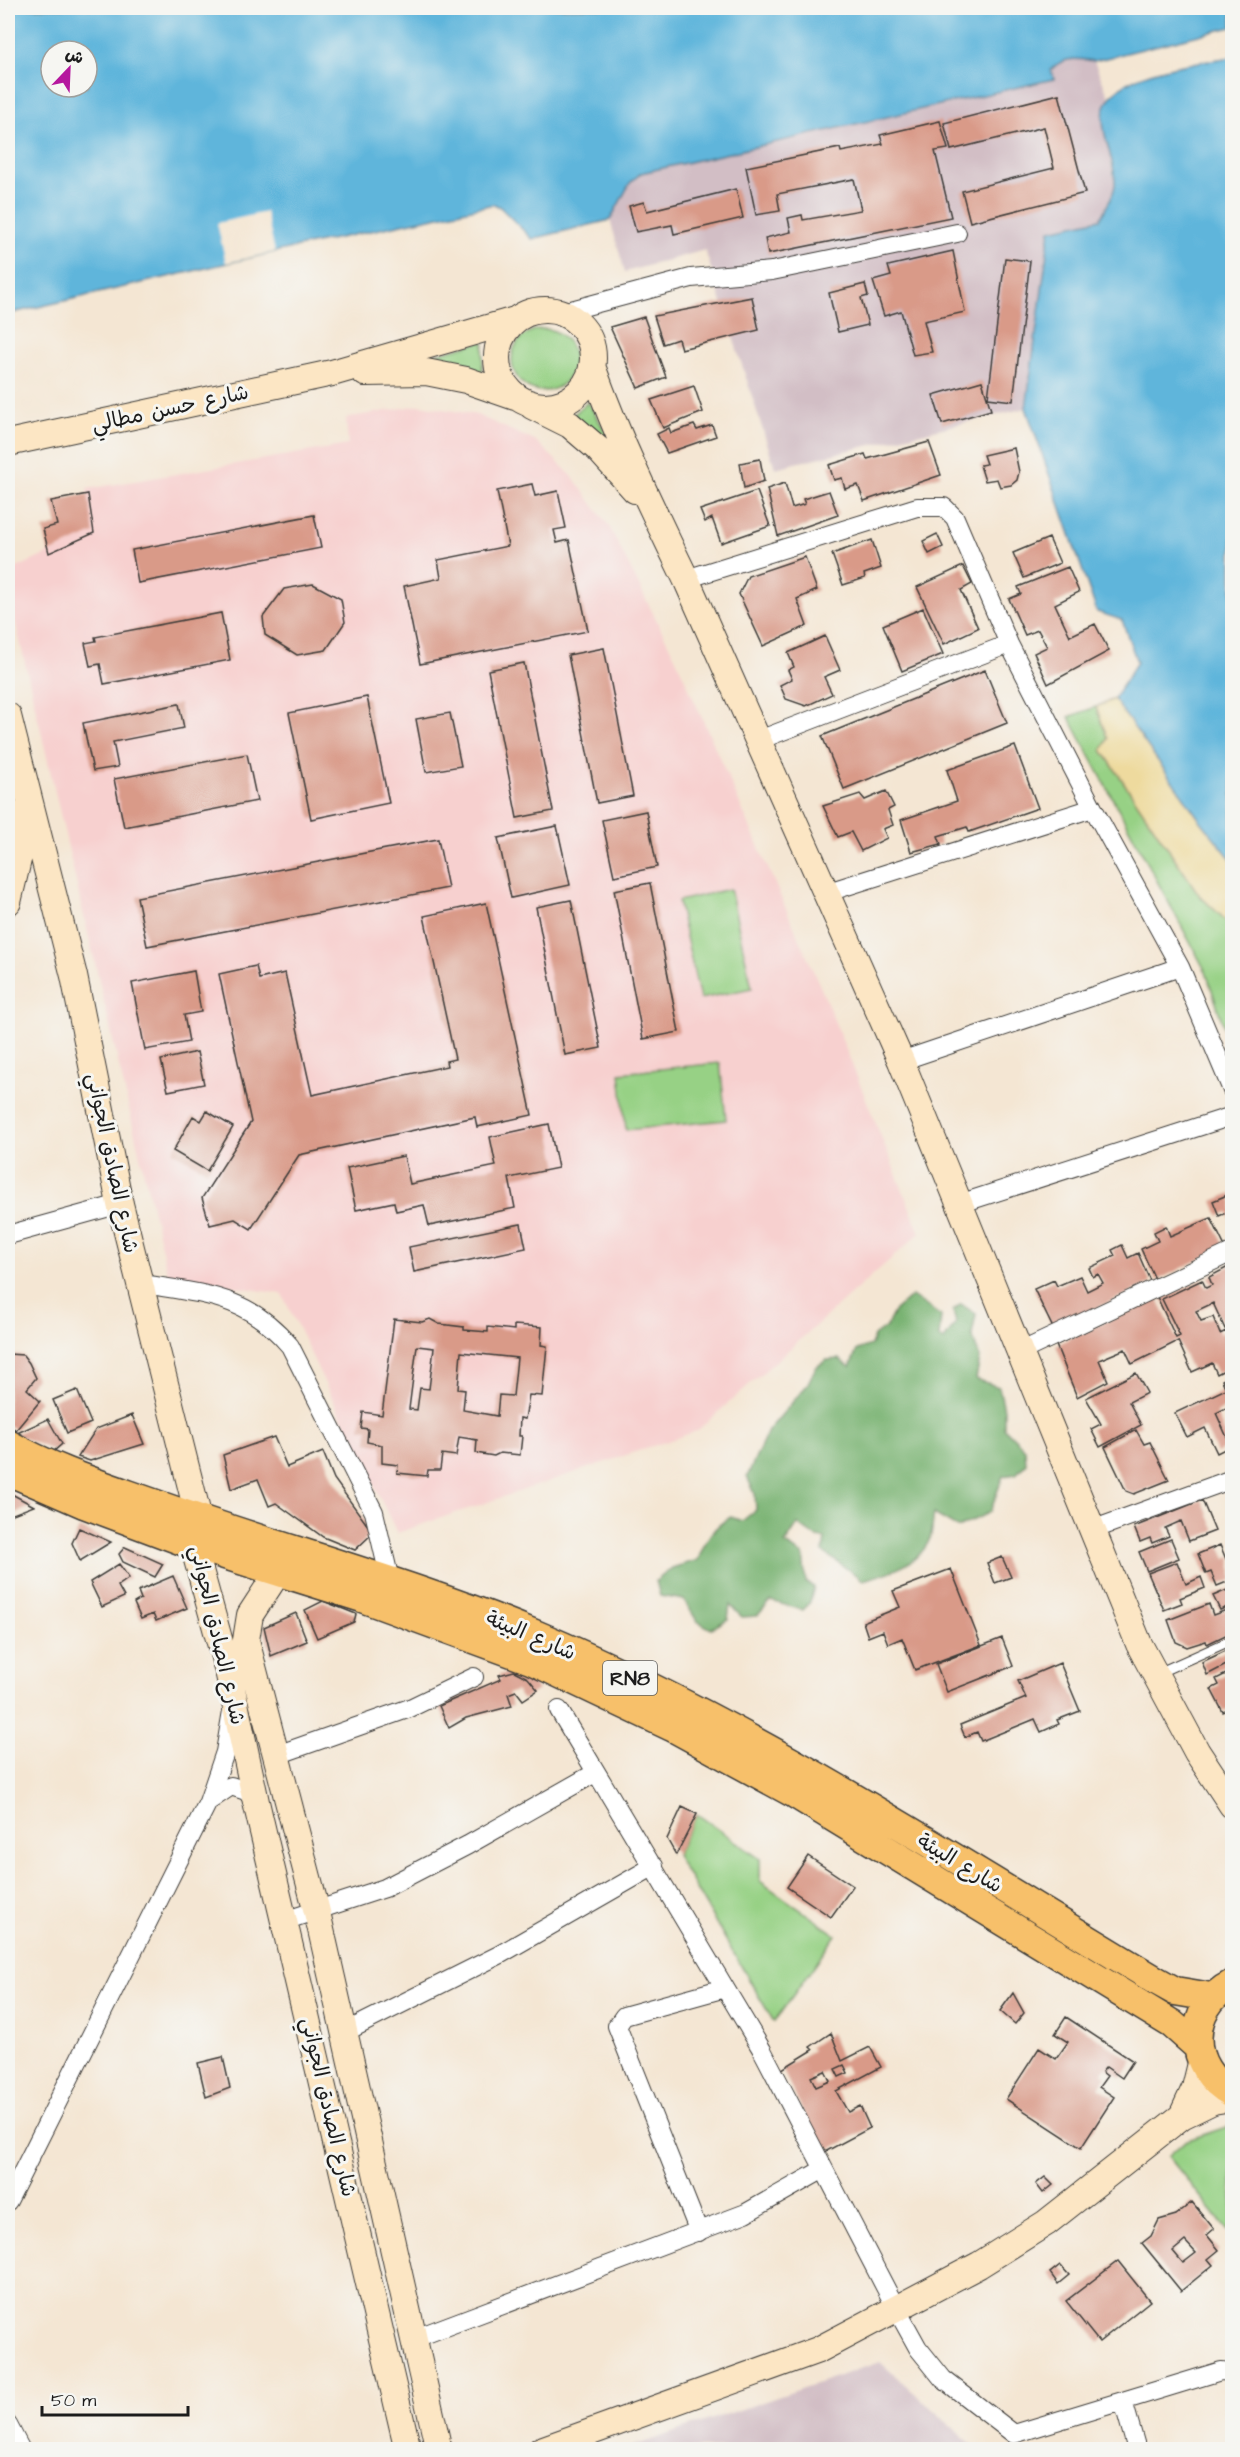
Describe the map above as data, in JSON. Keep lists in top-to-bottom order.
{
  "streets": {
    "main road": ["شارع البيئة", "RN8"],
    "street": ["شارع حسن مطالي", "شارع الصادق الجواني"]
  },
  "crossings": [
    ["شارع الصادق الجواني", "شارع البيئة"],
    ["شارع البيئة", "RN8"]
  ],
  "scale_bar": "50 m",
  "north": "top right"
}
